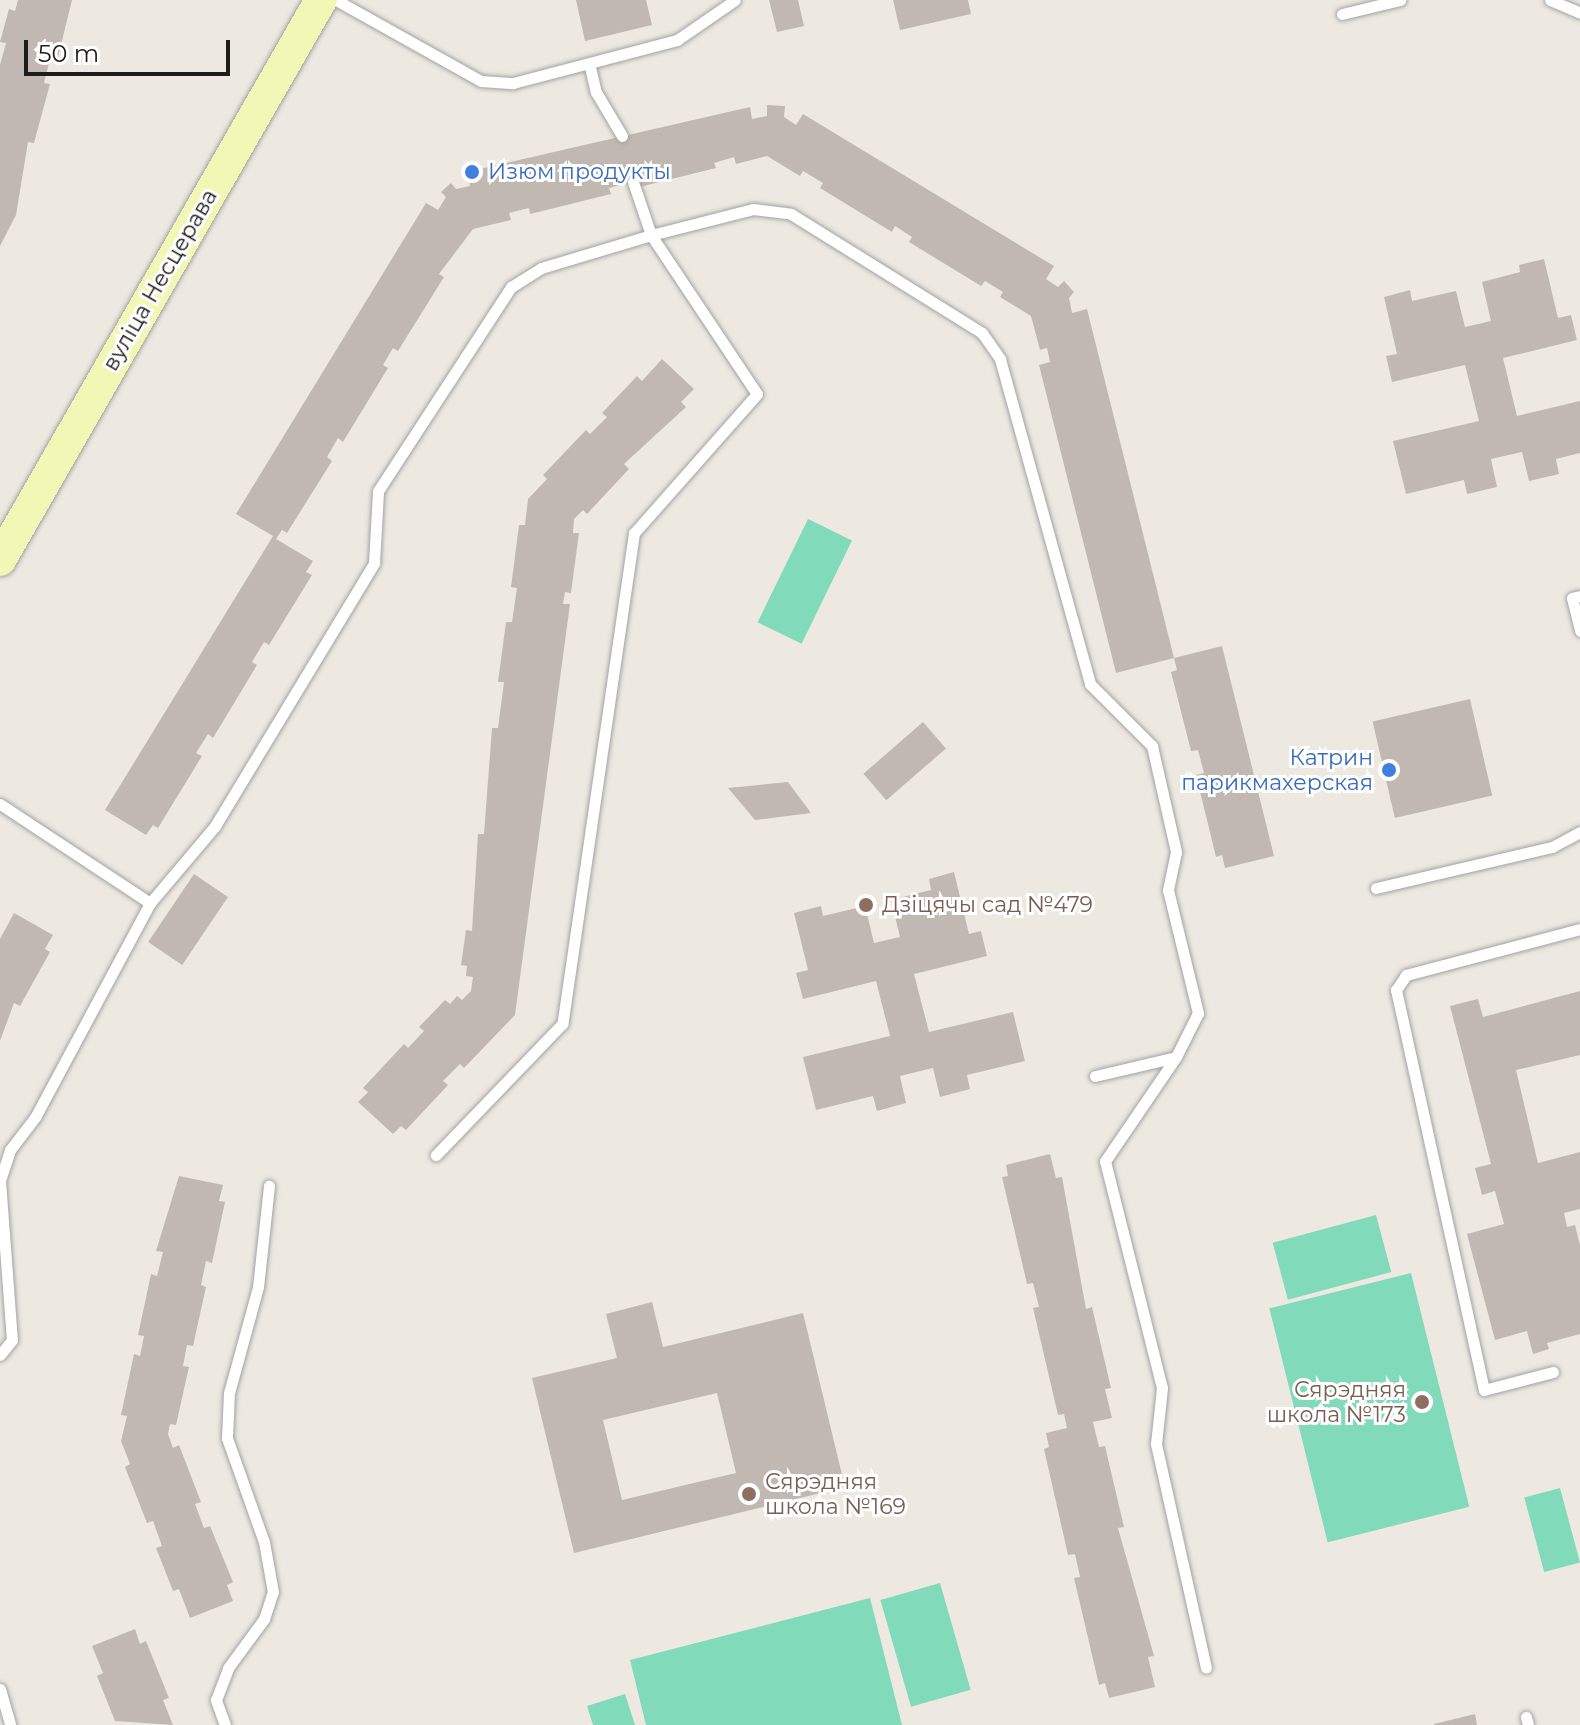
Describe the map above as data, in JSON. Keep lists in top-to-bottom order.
{
  "streets": {
    "main road": ["вуліца Несцерава"]
  },
  "places": [
    "Изюм продукты",
    "Катрин парикмахерская",
    "Дзіцячы сад №479",
    "Сярэдняя школа №173",
    "Сярэдняя школа №169"
  ],
  "scale_bar": "50 m"
}
